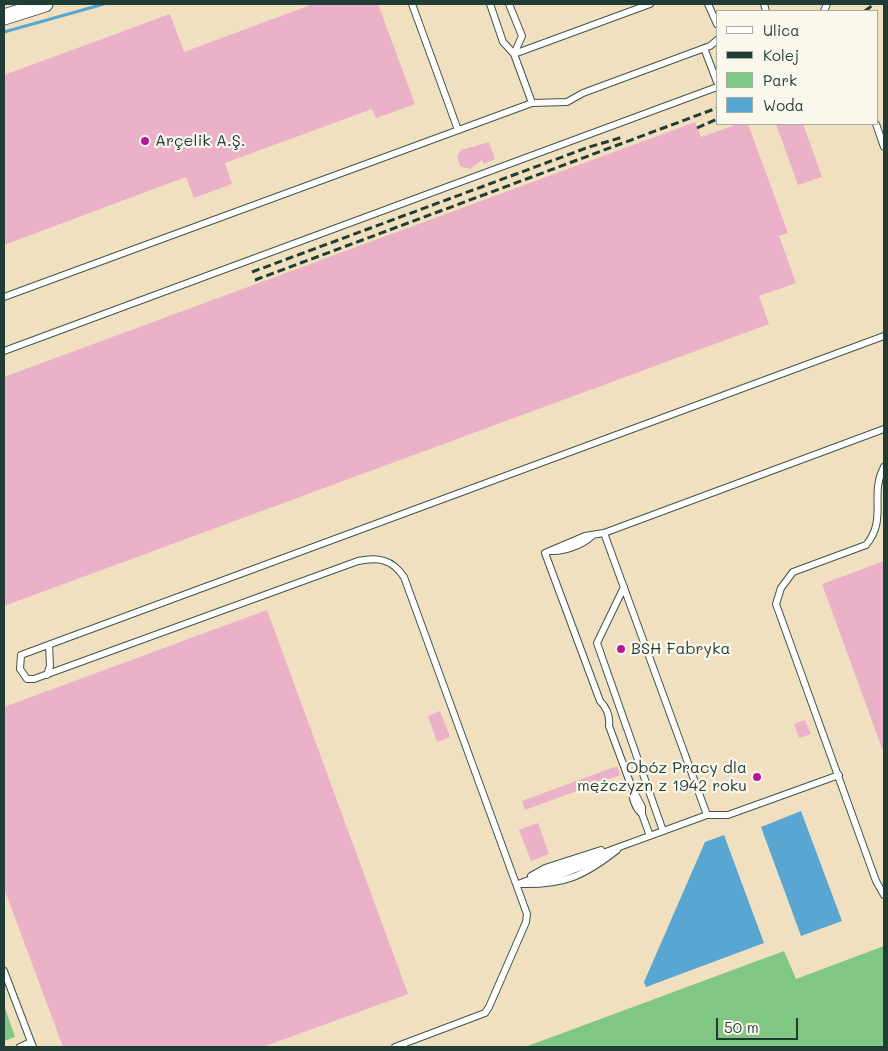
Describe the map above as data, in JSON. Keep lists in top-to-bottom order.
{
  "places": ["Arçelik A.Ş.", "BSH Fabryka", "Obóz Pracy dla mężczyzn z 1942 roku"],
  "legend": [
    "Ulica",
    "Kolej",
    "Park",
    "Woda"
  ],
  "scale_bar": "50 m"
}
